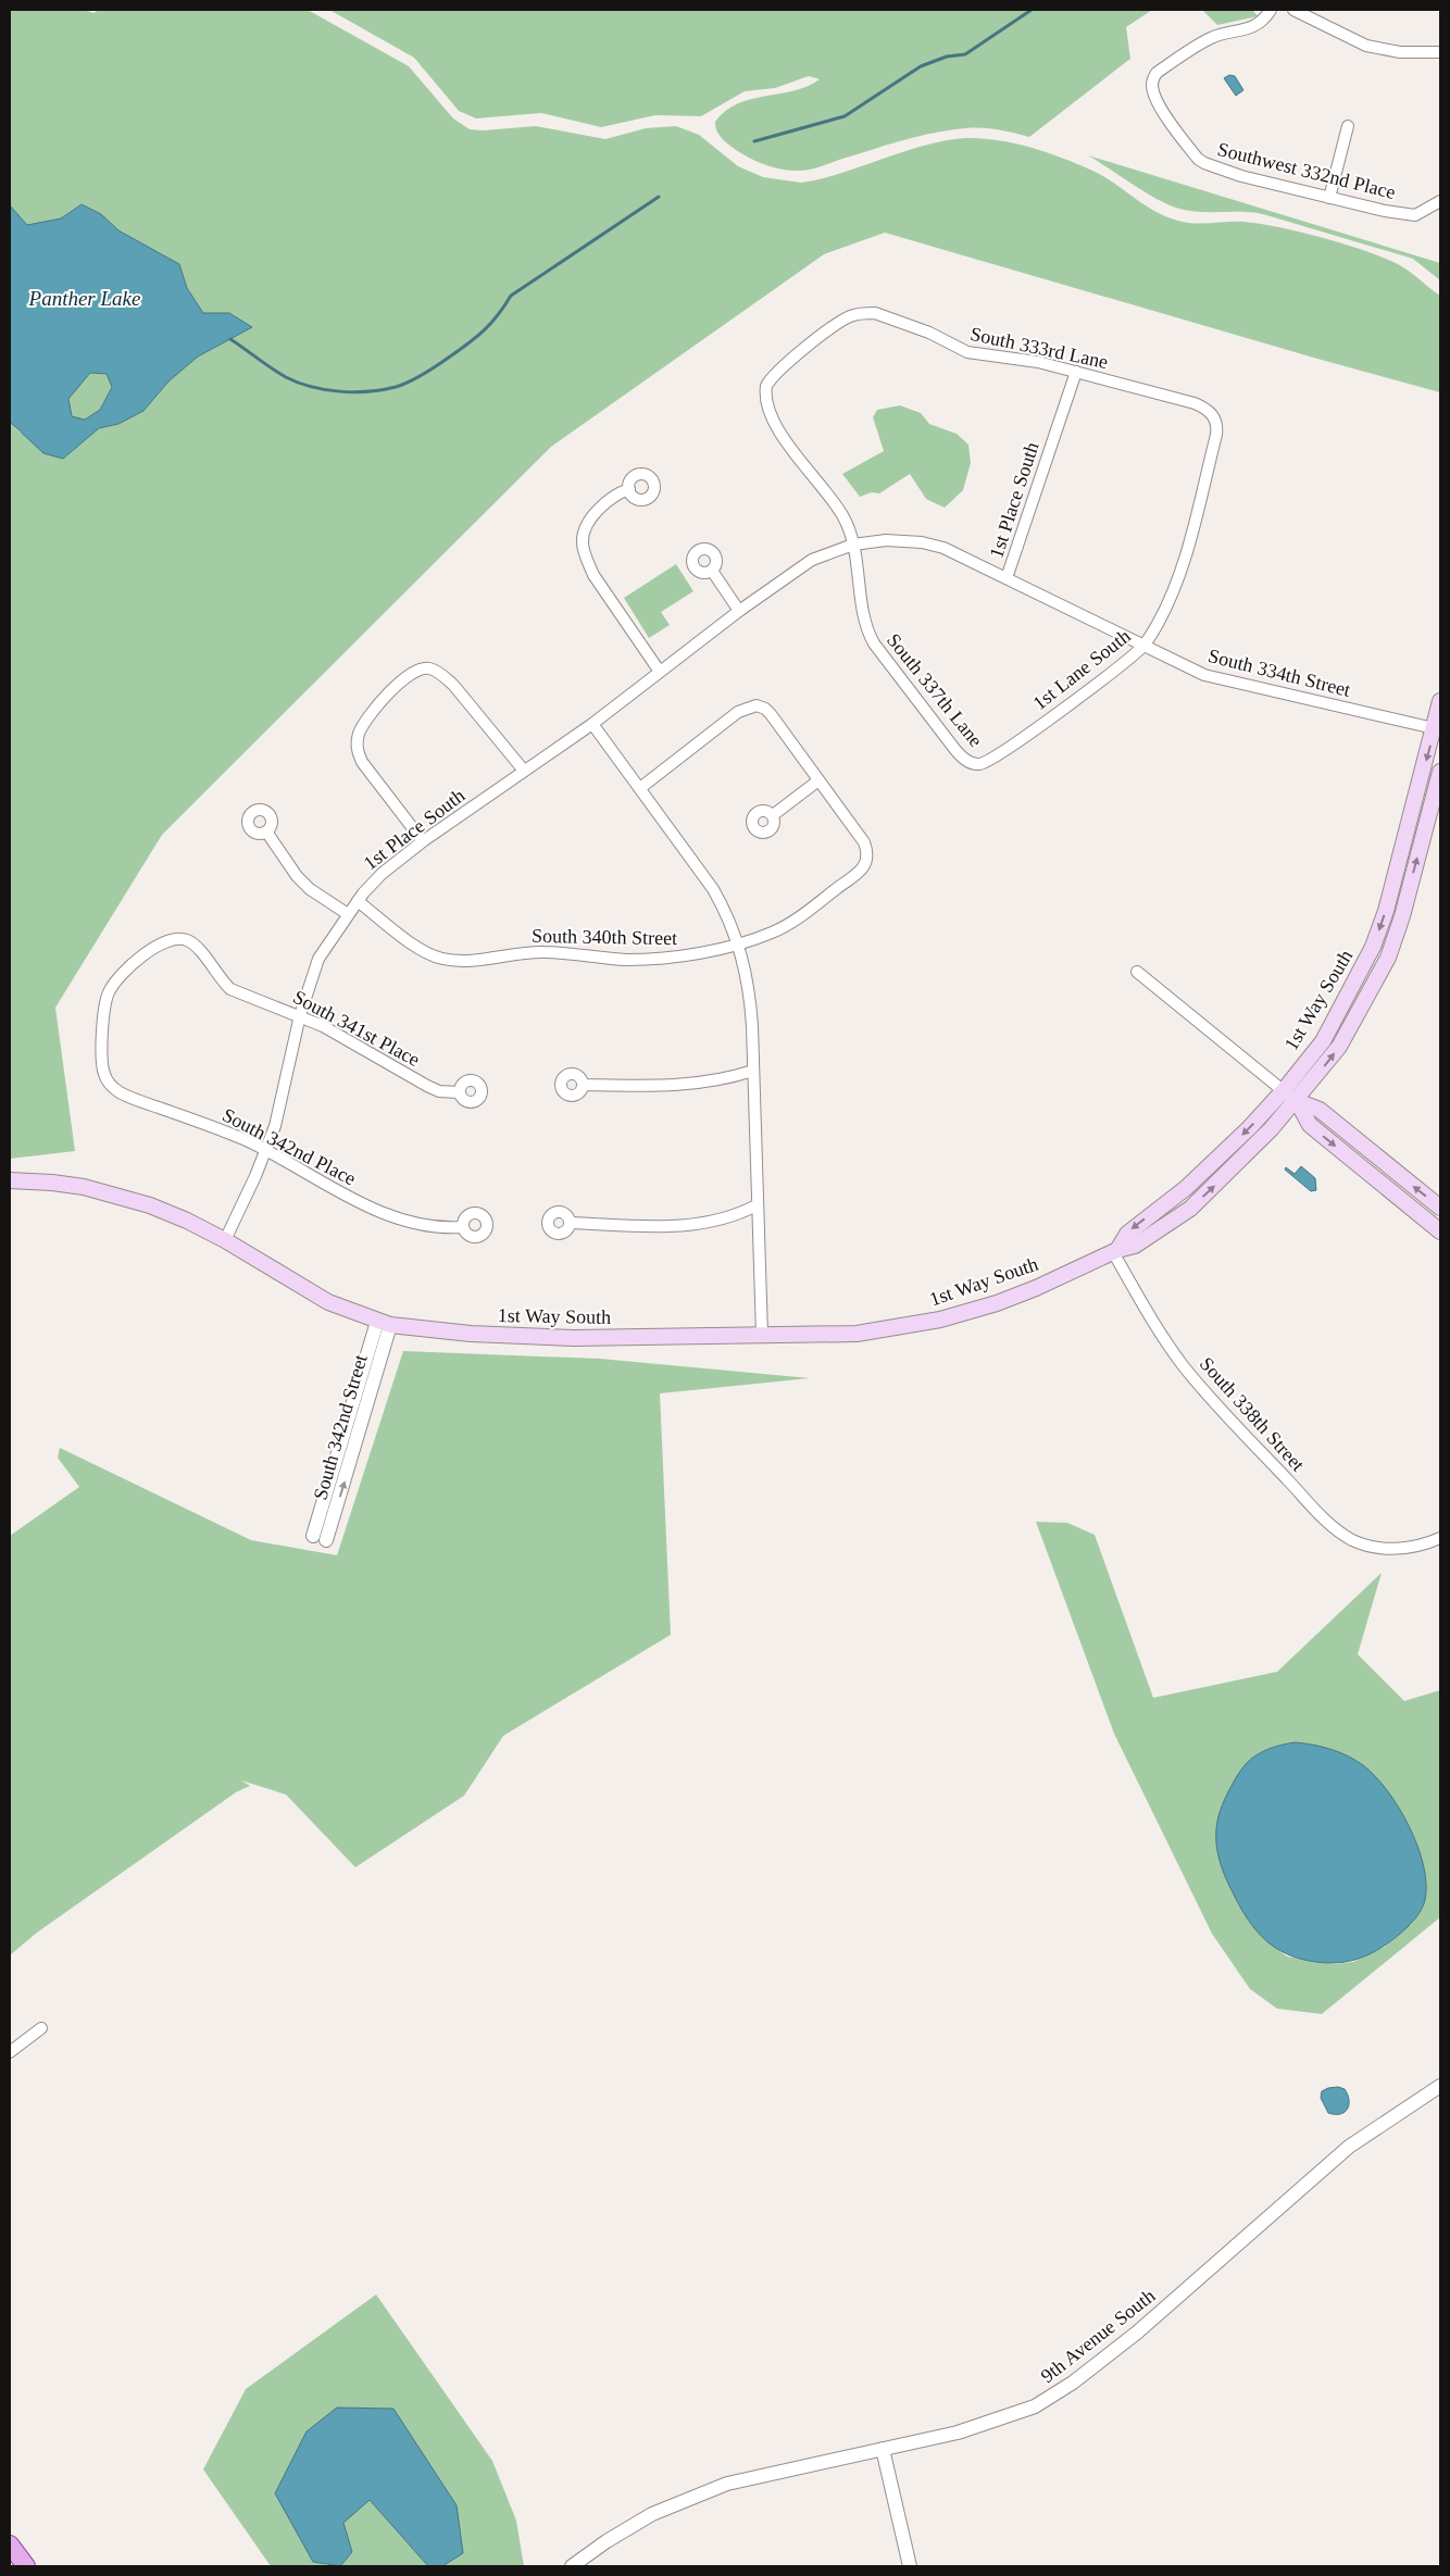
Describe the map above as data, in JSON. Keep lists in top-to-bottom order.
{
  "streets": {
    "main road": ["1st Way South"],
    "street": [
      "Southwest 332nd Place",
      "South 333rd Lane",
      "1st Place South",
      "1st Lane South",
      "South 334th Street",
      "South 337th Lane",
      "South 340th Street",
      "South 341st Place",
      "South 342nd Place",
      "South 338th Street",
      "South 342nd Street",
      "9th Avenue South"
    ]
  },
  "crossings": [
    ["South 333rd Lane", "1st Place South"],
    ["South 333rd Lane", "1st Lane South"],
    ["South 333rd Lane", "South 337th Lane"],
    ["1st Place South", "South 334th Street"],
    ["1st Place South", "South 337th Lane"],
    ["1st Place South", "South 340th Street"],
    ["1st Place South", "1st Way South"],
    ["1st Place South", "South 341st Place"],
    ["1st Place South", "South 342nd Place"],
    ["1st Lane South", "South 334th Street"],
    ["1st Lane South", "South 337th Lane"],
    ["South 334th Street", "1st Way South"],
    ["1st Way South", "South 338th Street"],
    ["1st Way South", "South 342nd Street"],
    ["South 341st Place", "South 342nd Place"]
  ],
  "water": ["Panther Lake"]
}
